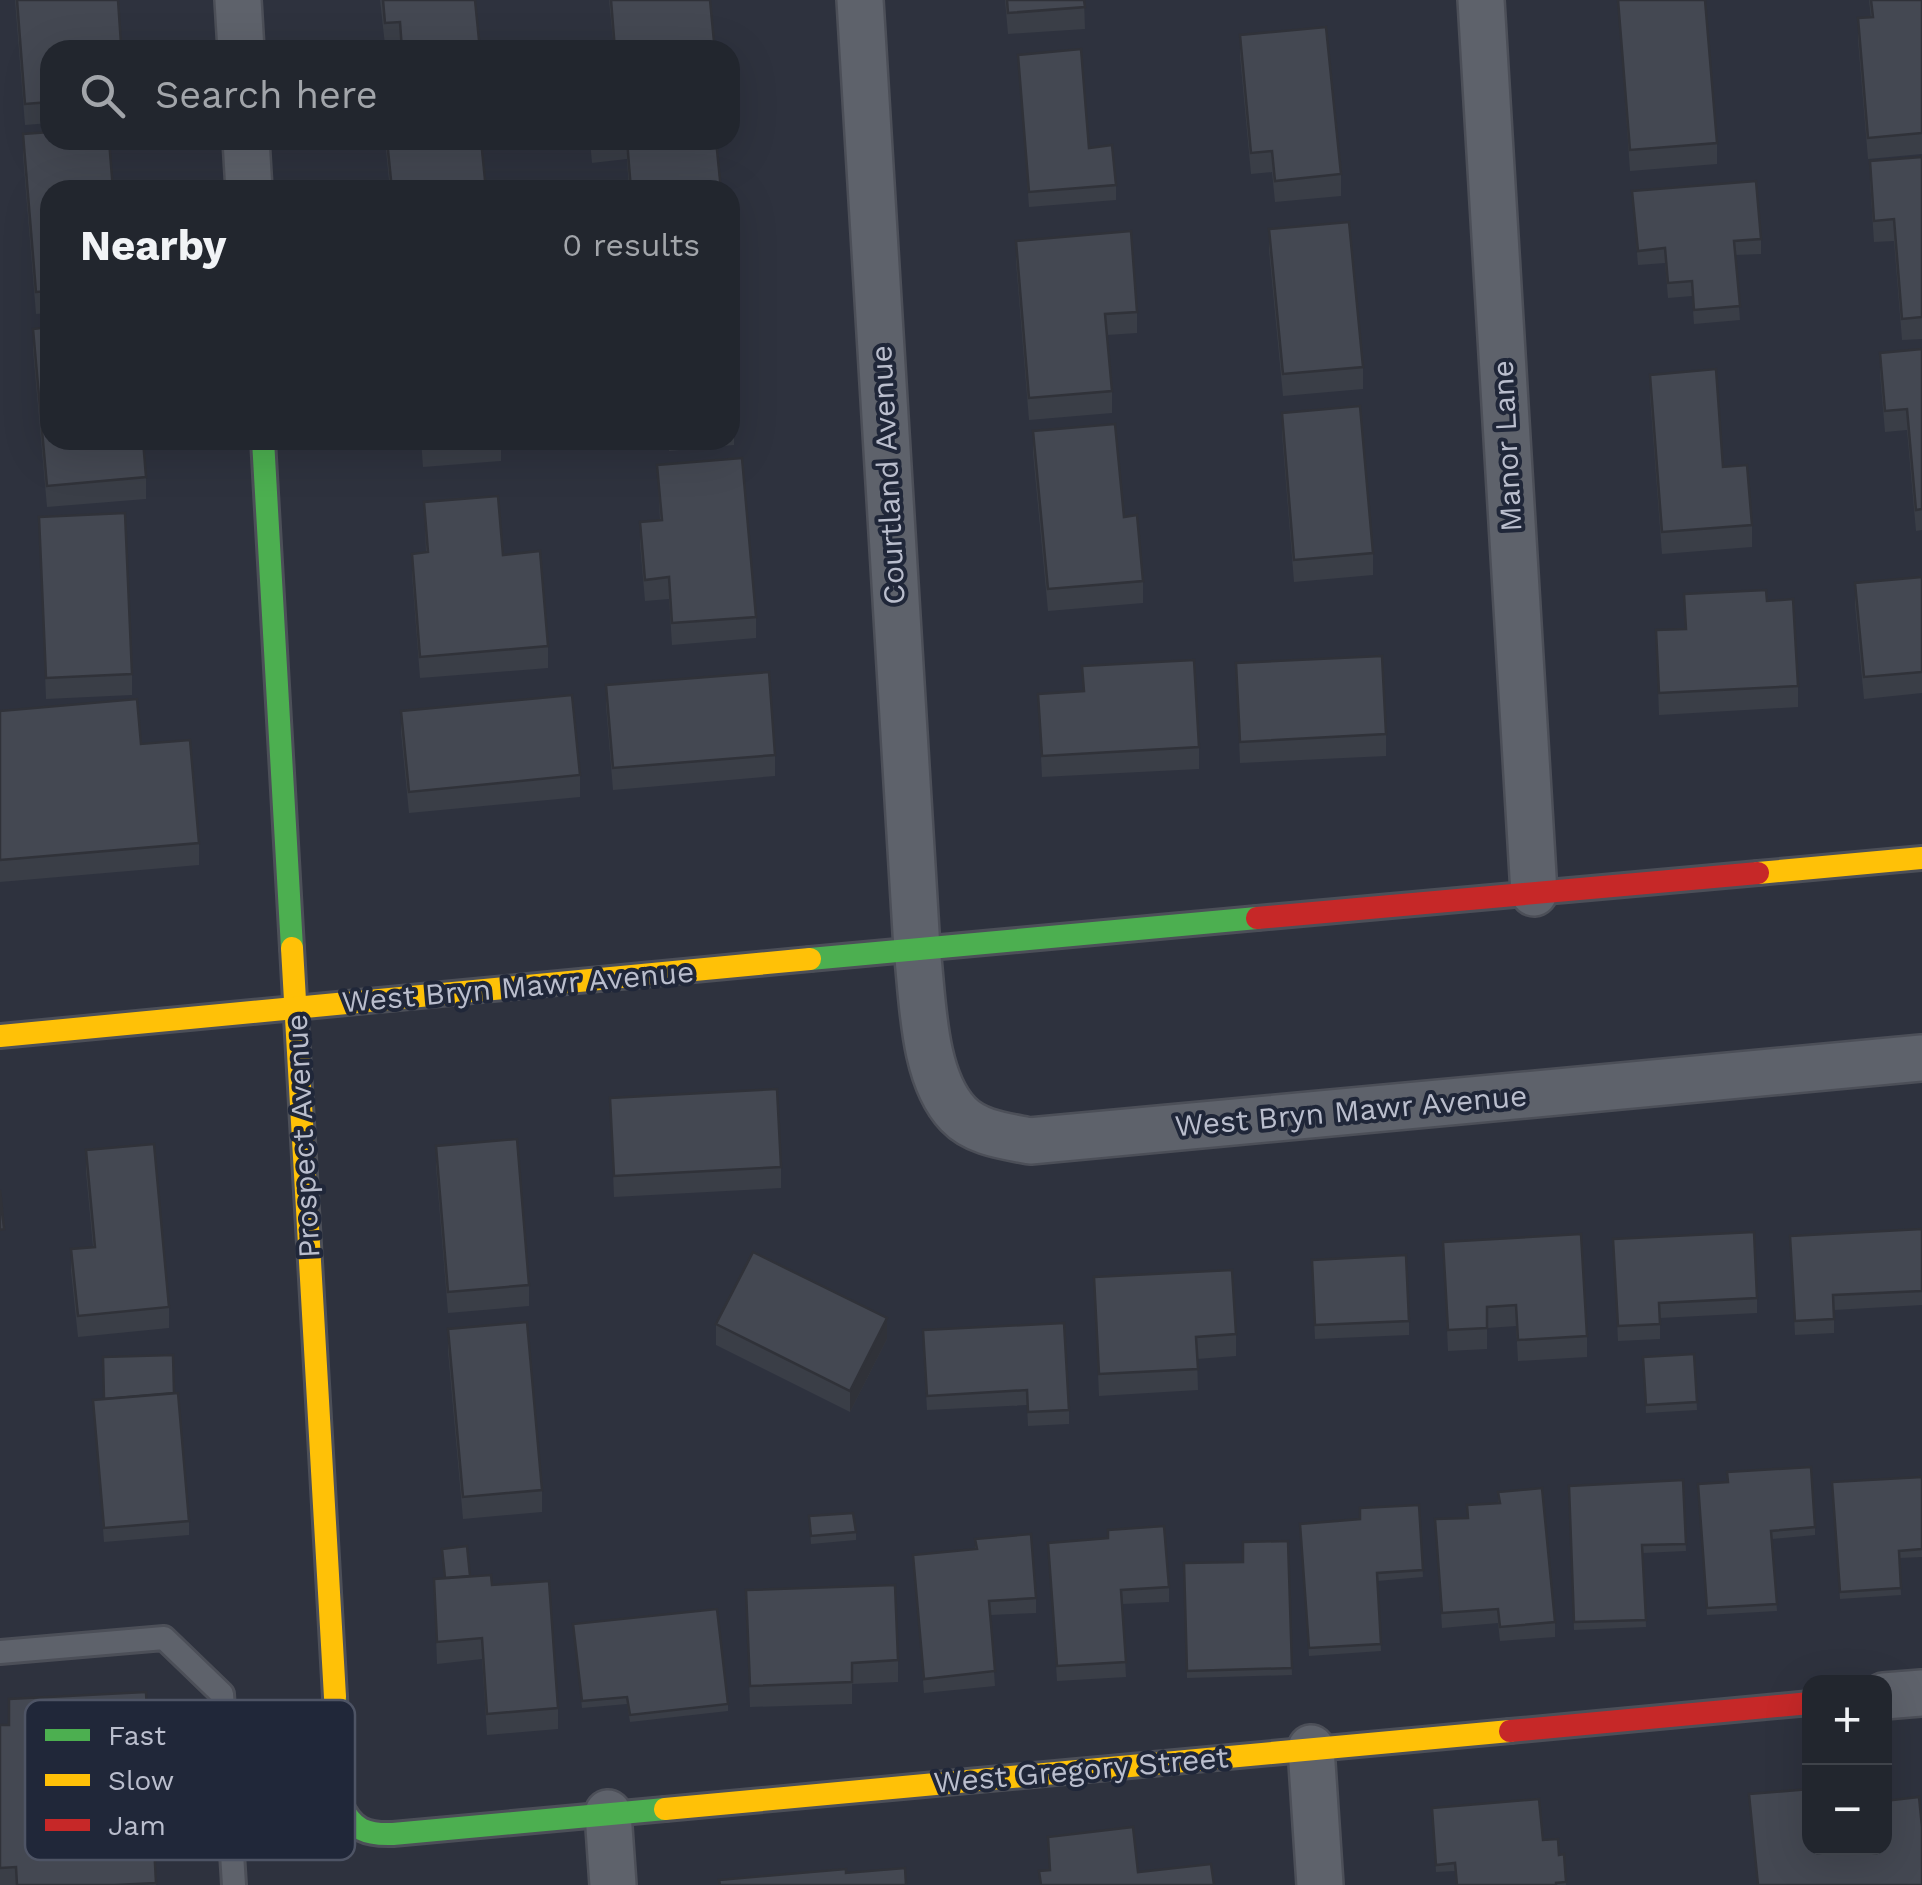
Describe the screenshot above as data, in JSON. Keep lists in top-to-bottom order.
{
  "streets": {
    "street": [
      "Manor Lane",
      "Courtland Avenue",
      "West Bryn Mawr Avenue",
      "Prospect Avenue",
      "West Gregory Street"
    ]
  },
  "crossings": [
    ["Manor Lane", "West Bryn Mawr Avenue"],
    ["Courtland Avenue", "West Bryn Mawr Avenue"],
    ["West Bryn Mawr Avenue", "Prospect Avenue"]
  ],
  "legend": ["Fast", "Slow", "Jam"],
  "page": {
    "search": "Search here",
    "heading": ["Nearby", "0 results"],
    "map_buttons": ["+", "−"]
  }
}
